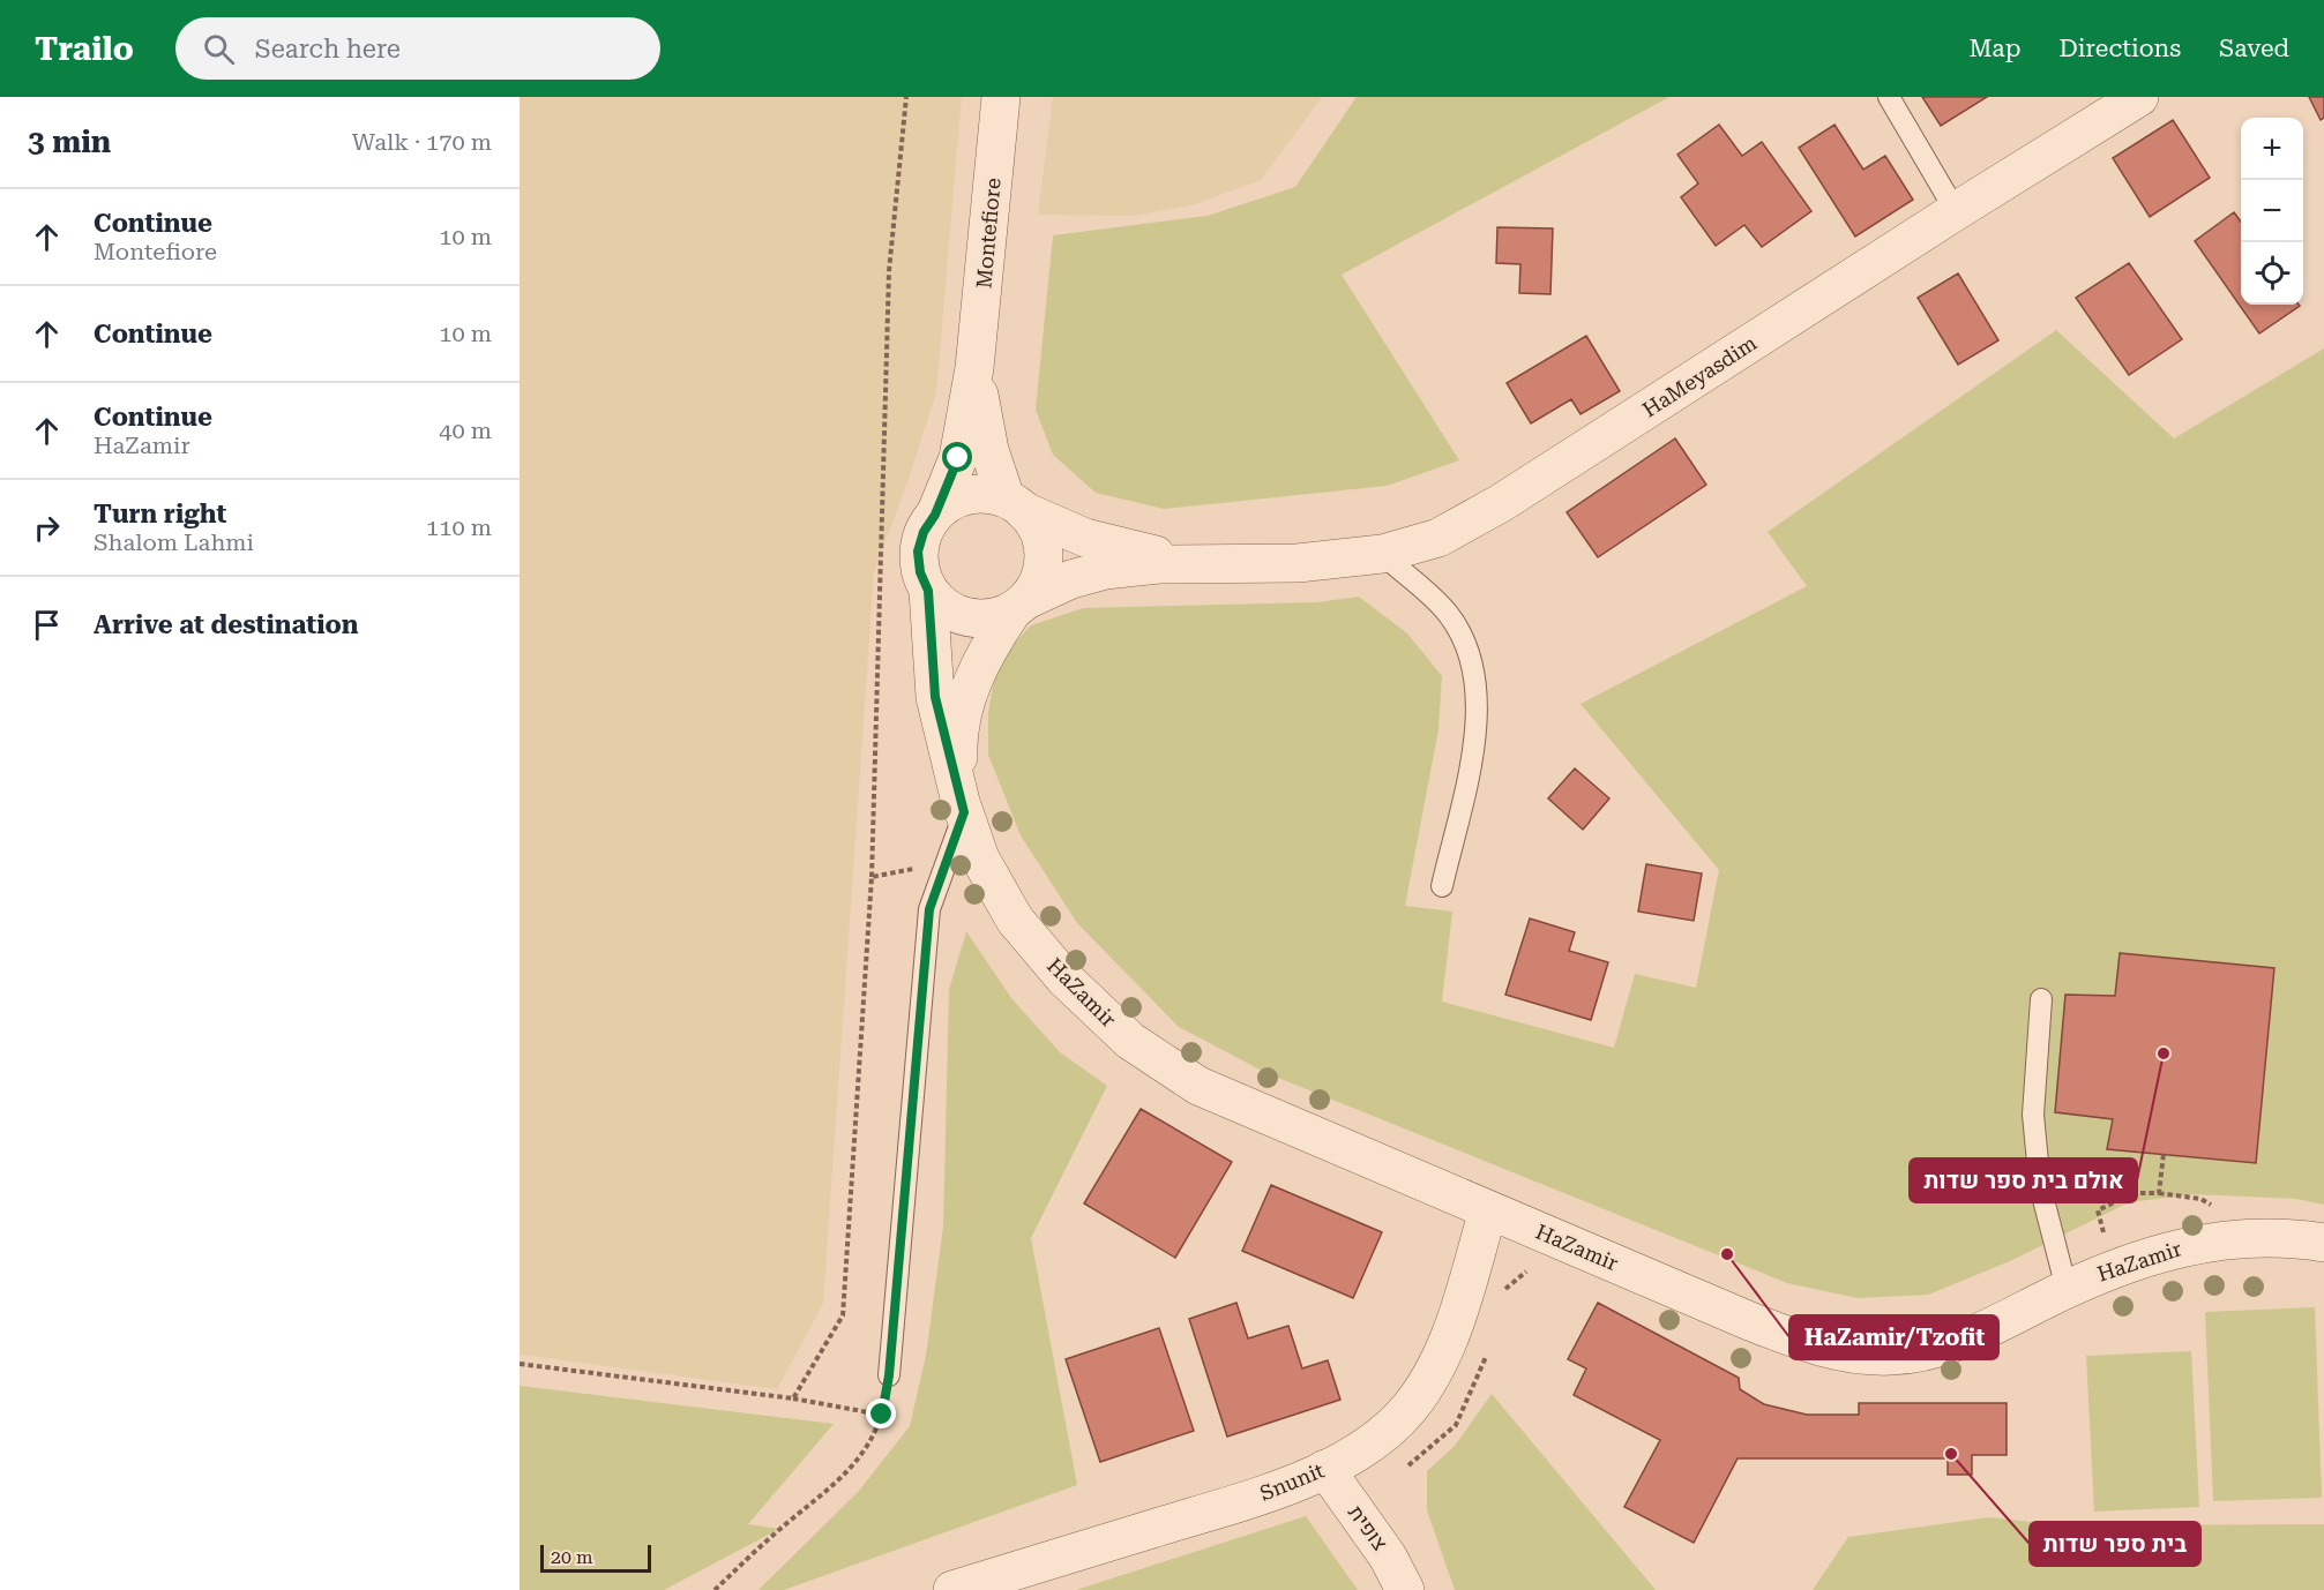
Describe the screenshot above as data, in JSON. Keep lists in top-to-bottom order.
{
  "streets": {
    "street": [
      "Montefiore",
      "HaMeyasdim",
      "HaZamir",
      "Snunit",
      "צופית"
    ]
  },
  "crossings": [
    ["Montefiore", "HaMeyasdim"],
    ["Montefiore", "HaZamir"],
    ["HaMeyasdim", "HaZamir"],
    ["HaZamir", "Snunit"],
    ["Snunit", "צופית"]
  ],
  "places": ["אולם בית ספר שדות", "HaZamir/Tzofit", "בית ספר שדות"],
  "scale_bar": "20 m",
  "page": {
    "header": "Trailo",
    "search": "Search here",
    "nav": ["Map", "Directions", "Saved"],
    "heading": ["3 min", "Walk · 170 m"],
    "map_buttons": ["+", "−"],
    "list": [
      ["Continue", "Montefiore", "10 m"],
      ["Continue", "10 m"],
      ["Continue", "HaZamir", "40 m"],
      ["Turn right", "Shalom Lahmi", "110 m"],
      "Arrive at destination"
    ],
    "scale": "20 m"
  }
}
